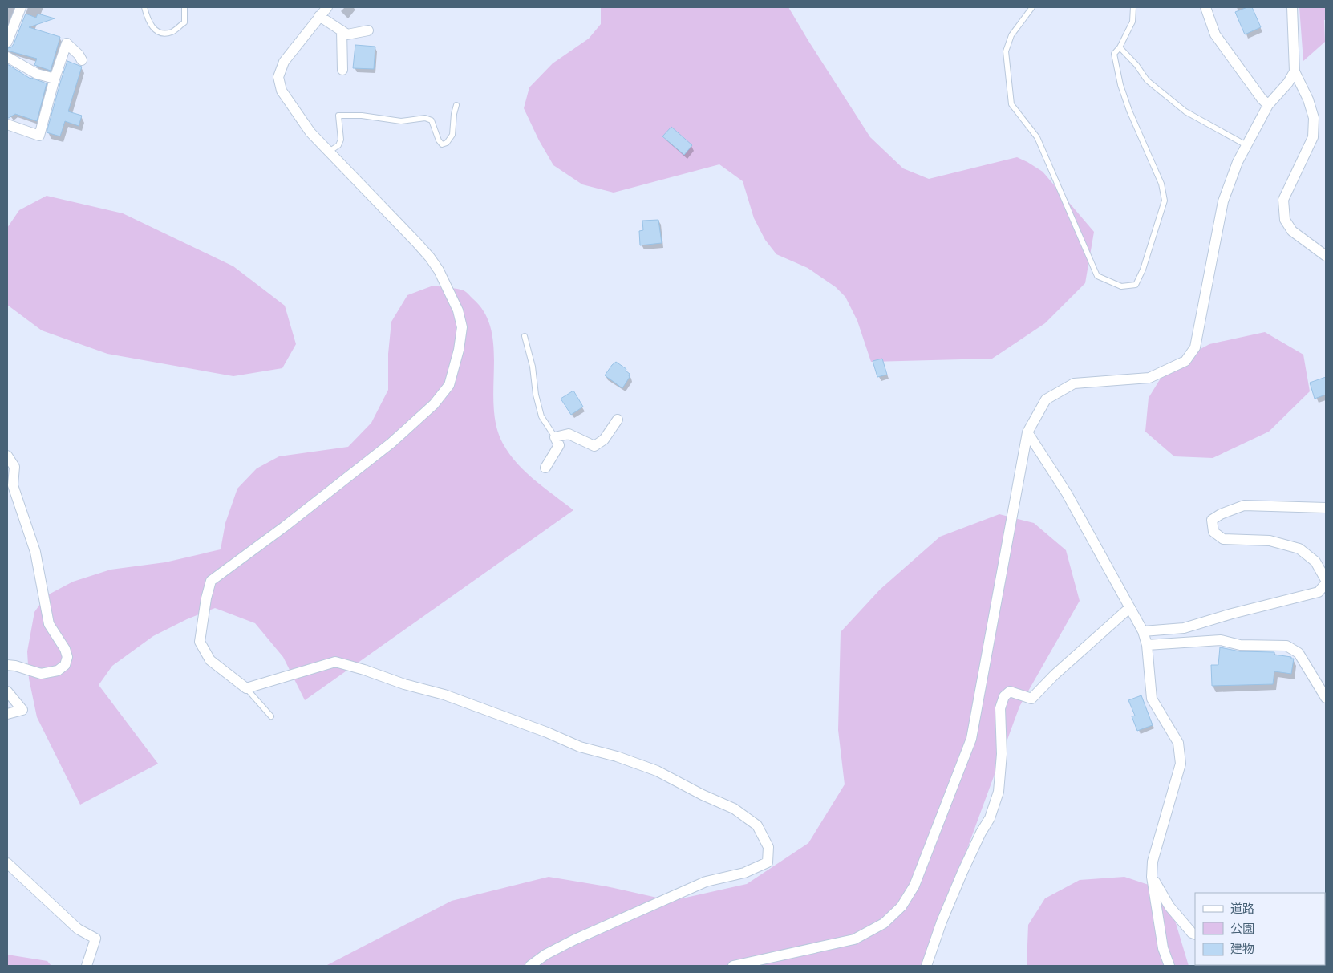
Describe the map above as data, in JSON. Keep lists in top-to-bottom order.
{
  "legend": ["道路", "公園", "建物"]
}
